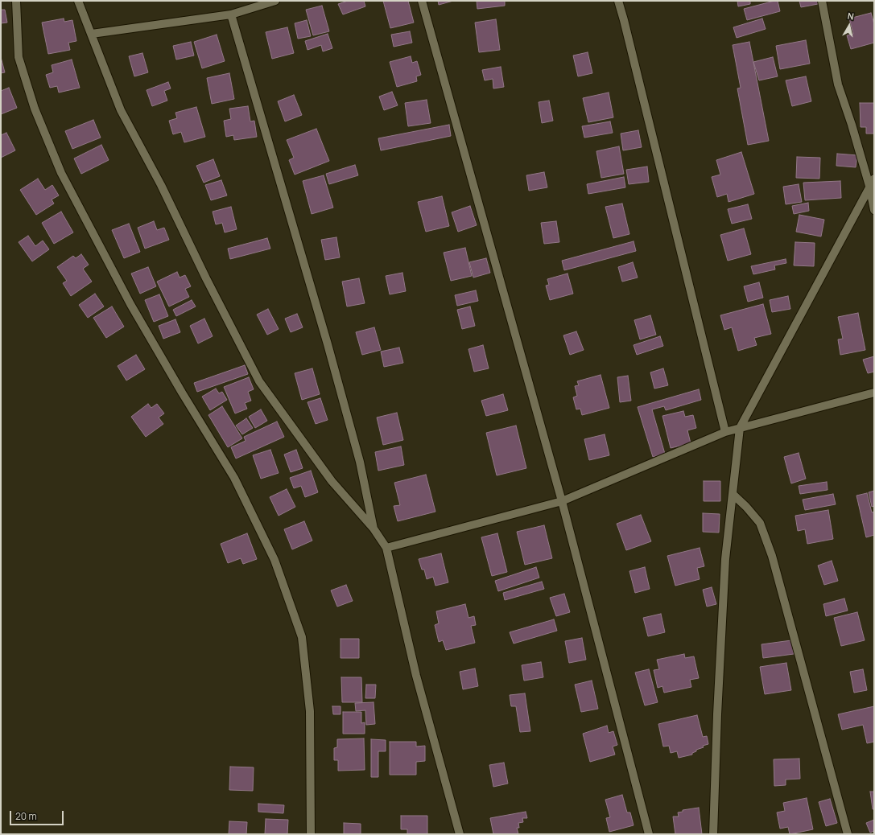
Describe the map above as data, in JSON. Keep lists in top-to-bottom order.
{
  "scale_bar": "20 m",
  "north": "top"
}
